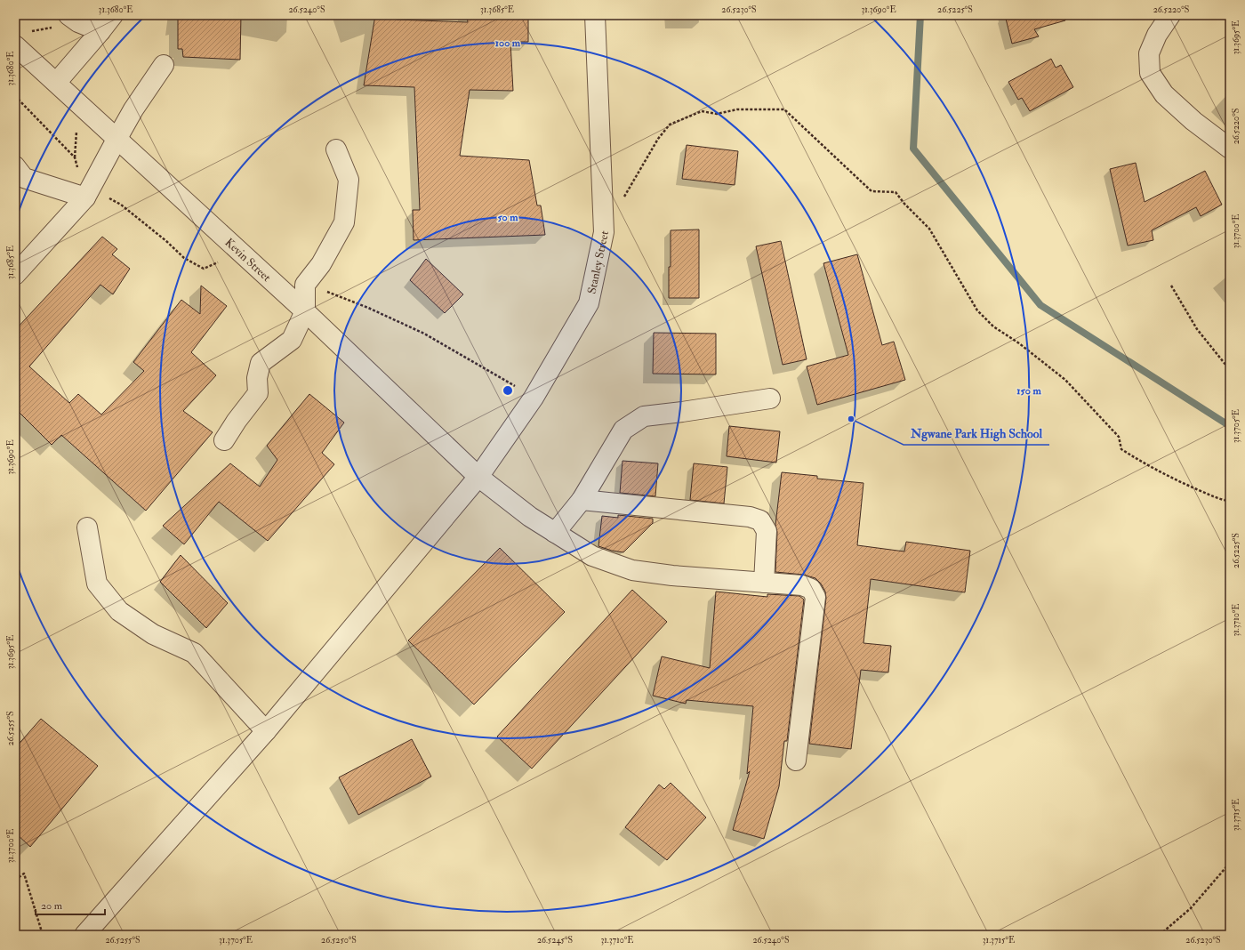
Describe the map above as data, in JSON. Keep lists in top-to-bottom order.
{
  "streets": {
    "street": ["Kevin Street", "Stanley Street"]
  },
  "crossings": [
    ["Kevin Street", "Stanley Street"]
  ],
  "places": ["Ngwane Park High School"],
  "scale_bar": "20 m",
  "coordinates": [
    "31.3680°E",
    "26.5240°S",
    "31.3685°E",
    "26.5230°S",
    "31.3690°E",
    "26.5225°S",
    "26.5220°S",
    "31.3695°E",
    "31.3700°E",
    "31.3705°E",
    "31.3710°E",
    "26.5255°S",
    "31.3715°E",
    "26.5250°S",
    "26.5245°S"
  ],
  "rings": ["100 m", "50 m", "150 m"]
}
